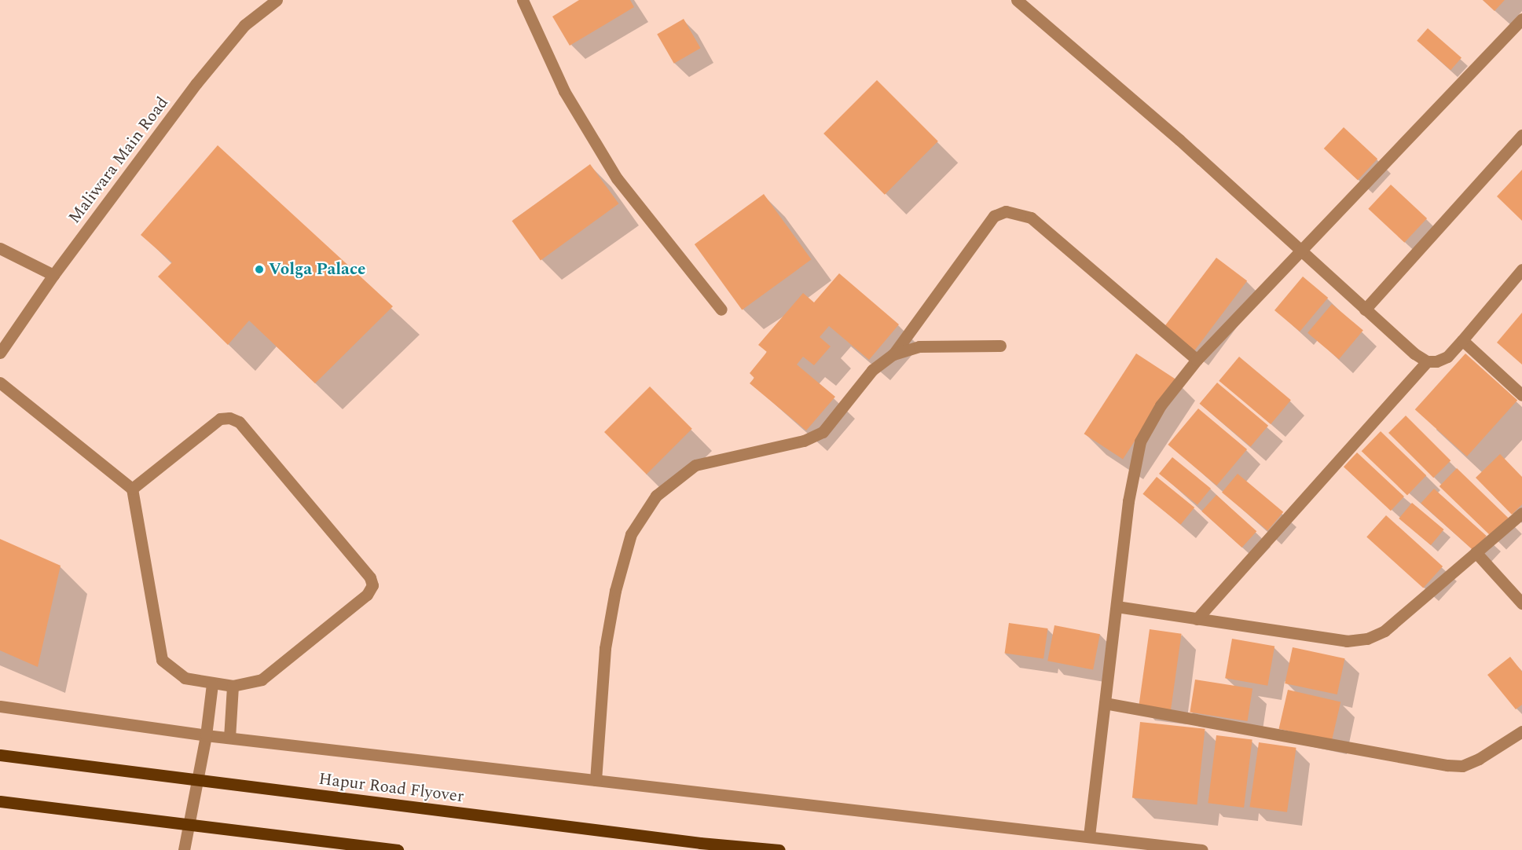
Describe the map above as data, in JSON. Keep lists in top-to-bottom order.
{
  "streets": {
    "main road": ["Hapur Road Flyover"],
    "street": ["Maliwara Main Road"]
  },
  "places": ["Volga Palace"]
}
